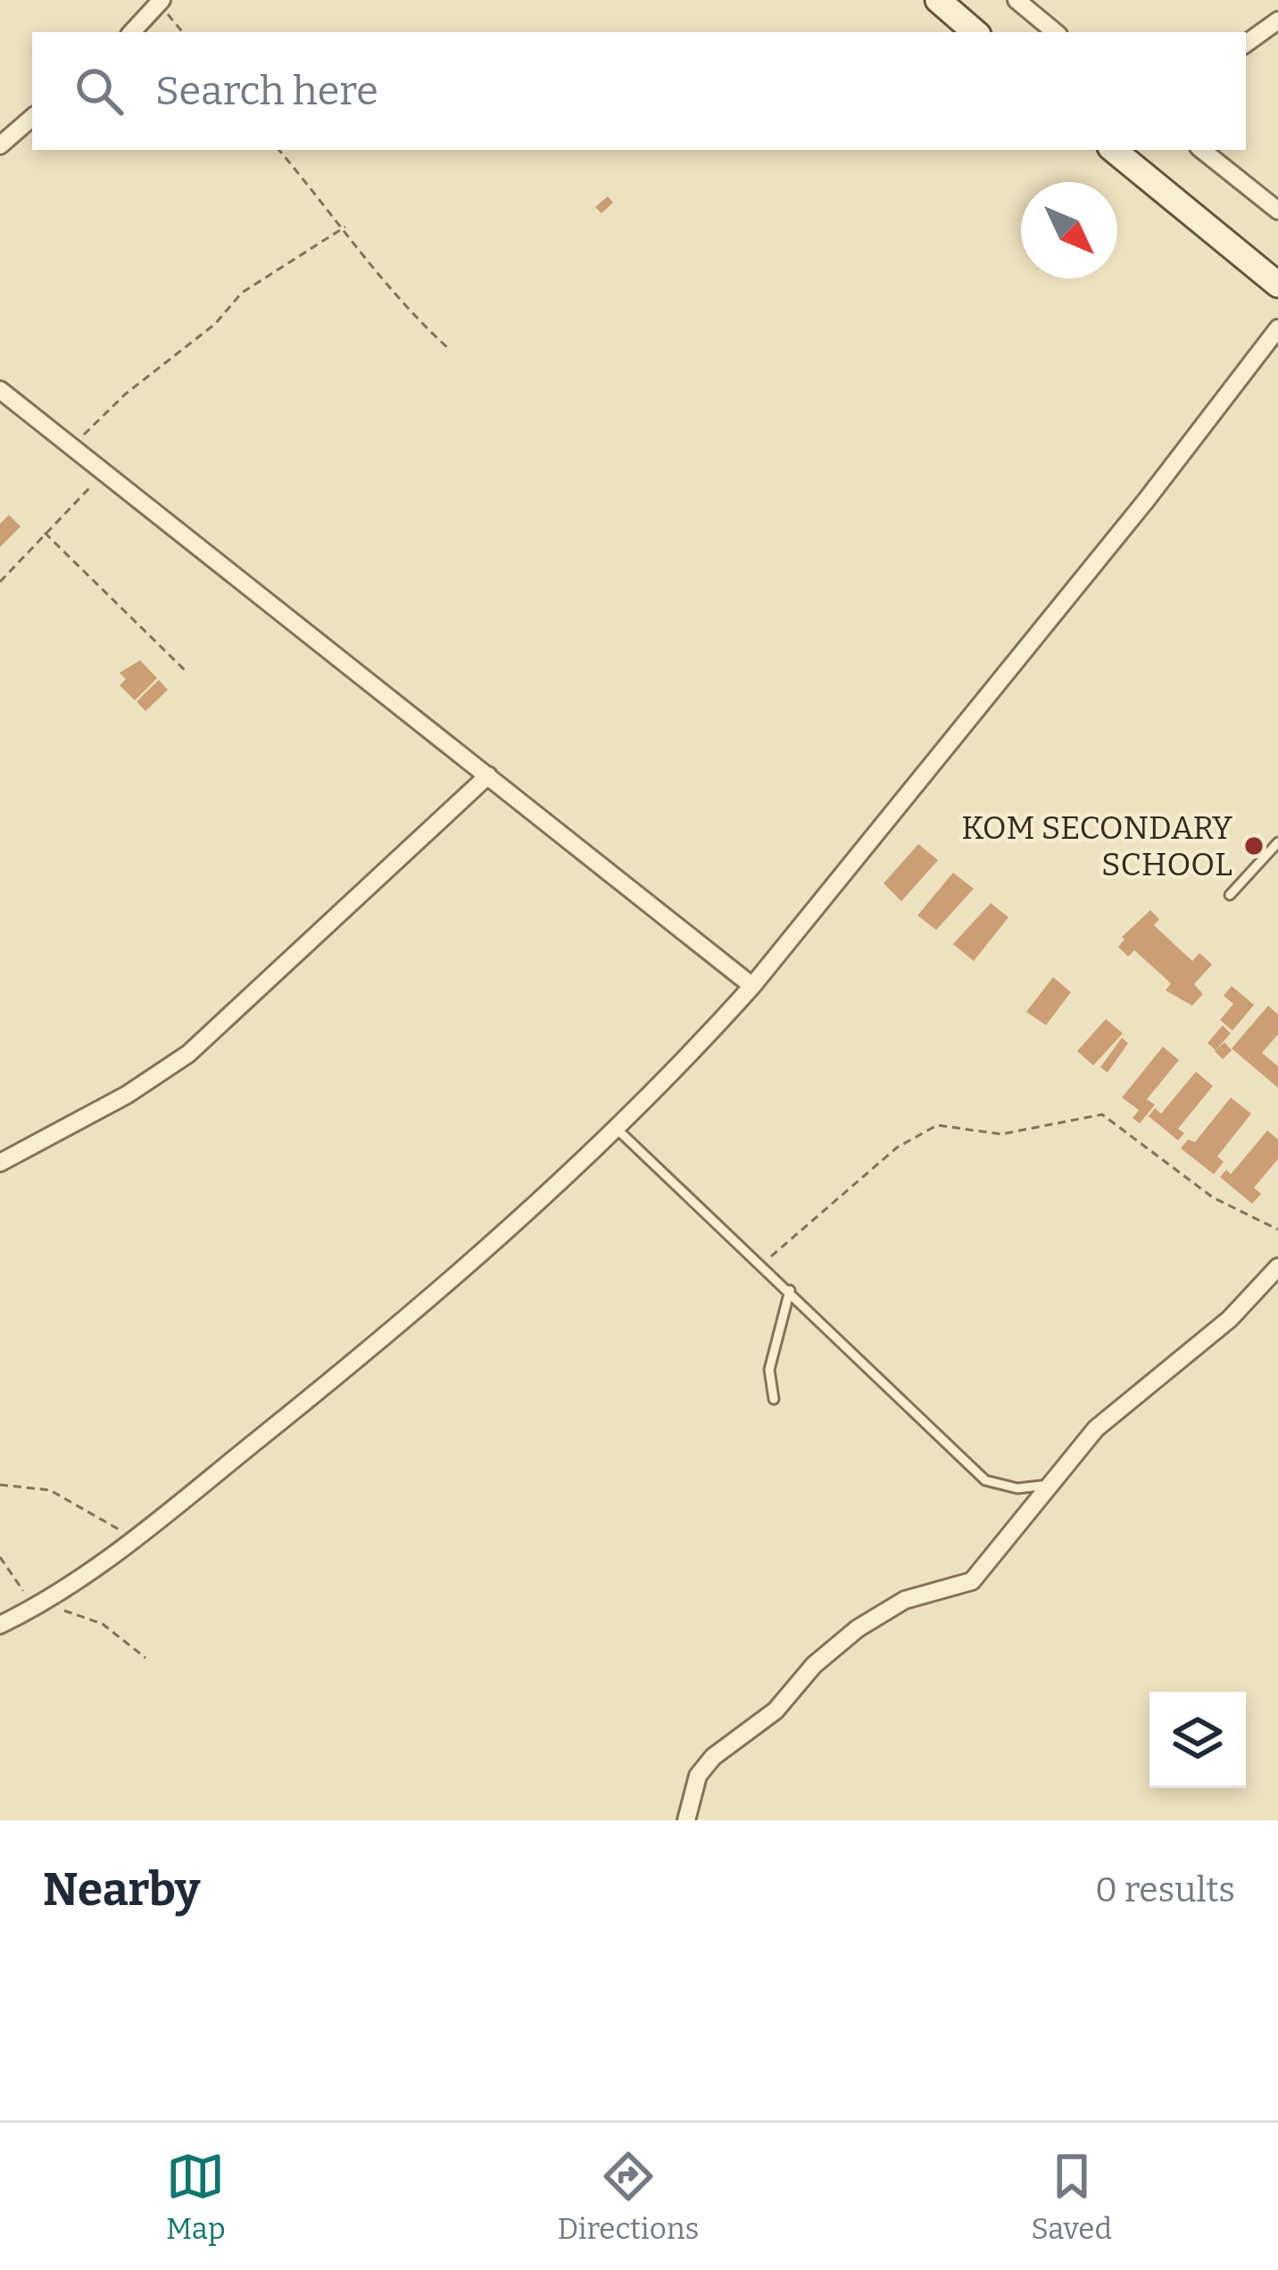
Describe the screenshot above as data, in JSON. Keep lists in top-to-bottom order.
{
  "places": ["KOM SECONDARY SCHOOL"],
  "north": "bottom right",
  "page": {
    "search": "Search here",
    "heading": ["Nearby", "0 results"],
    "nav": ["Map", "Directions", "Saved"]
  }
}
